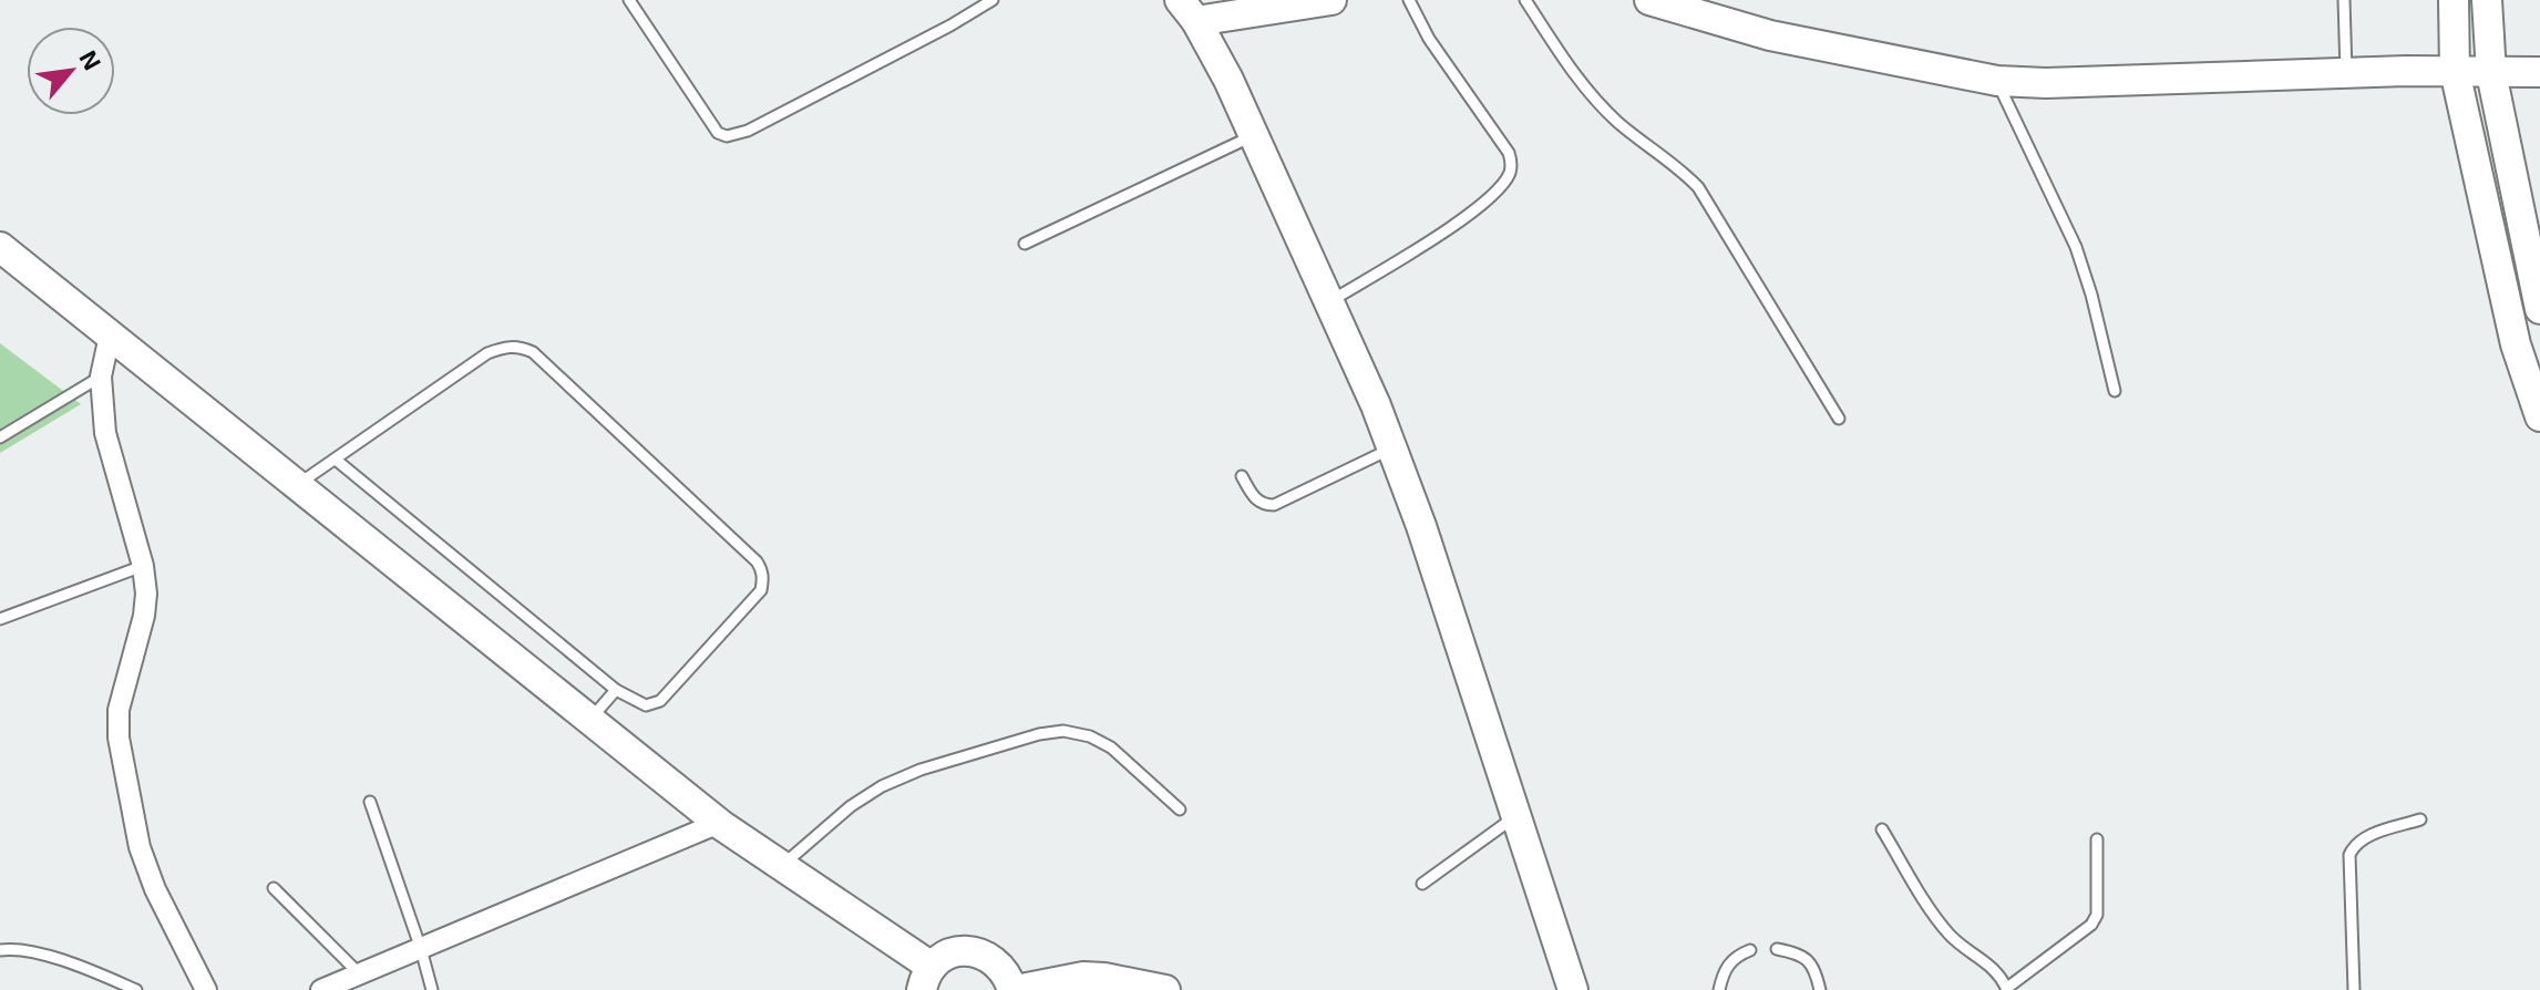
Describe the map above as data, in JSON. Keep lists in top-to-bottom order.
{
  "north": "top right"
}
